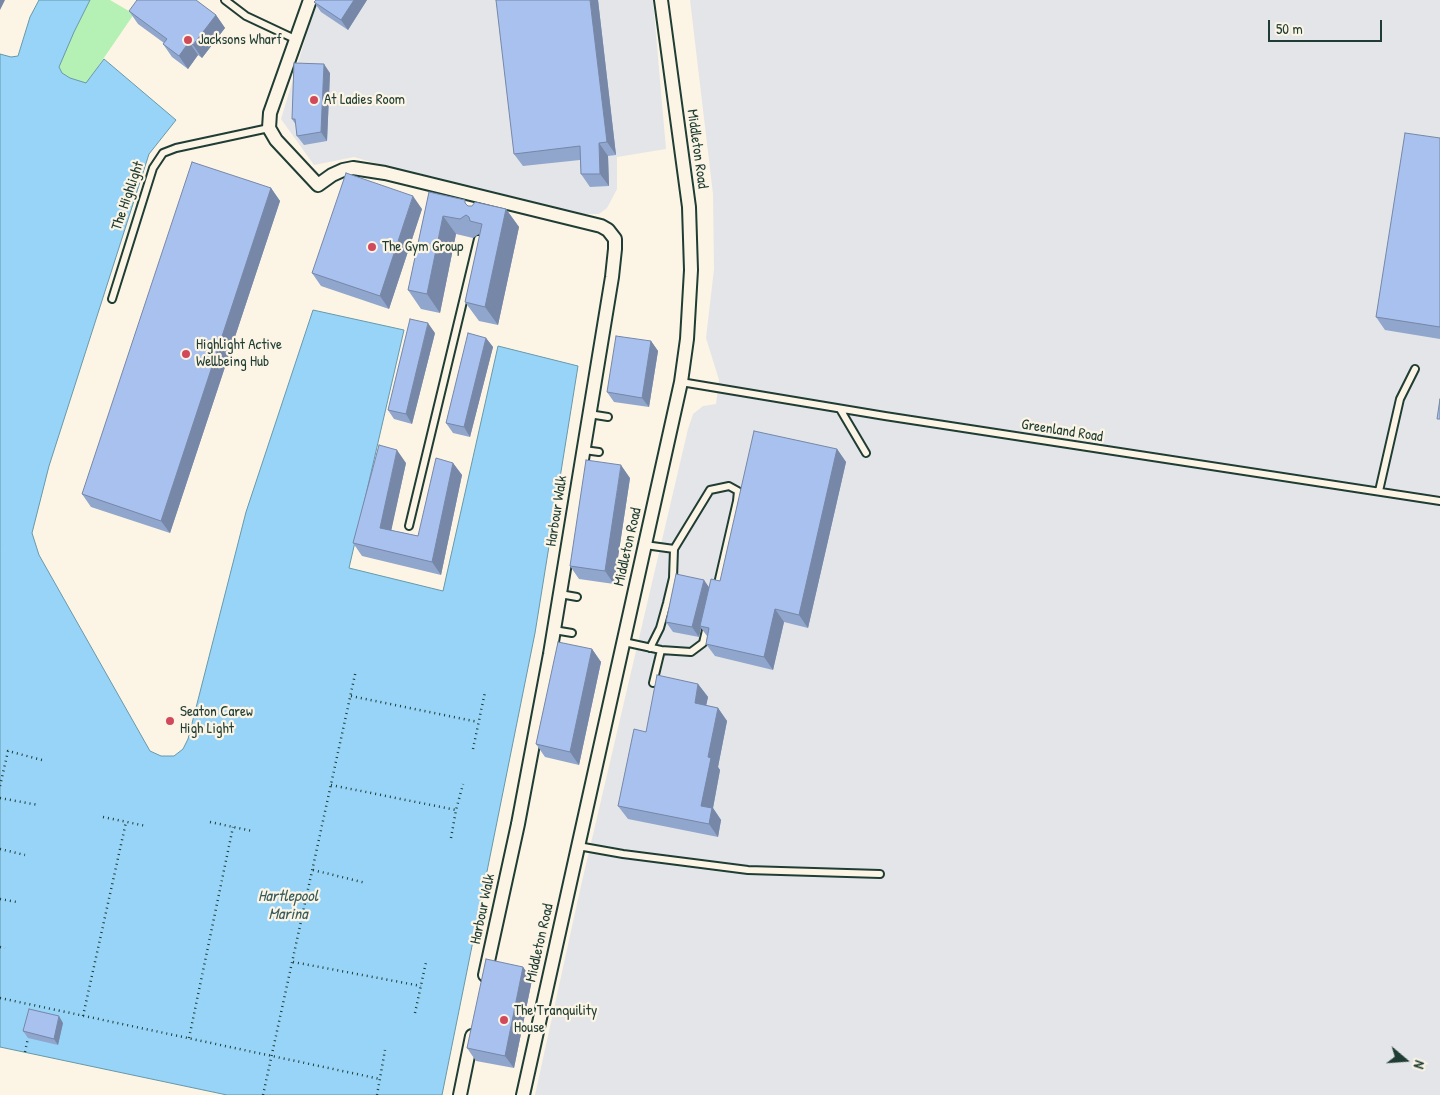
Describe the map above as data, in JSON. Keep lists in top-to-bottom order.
{
  "streets": {
    "street": ["Middleton Road", "Harbour Walk"],
    "lane": ["The Highlight", "Greenland Road"]
  },
  "crossings": [
    ["Middleton Road", "Greenland Road"],
    ["The Highlight", "Harbour Walk"]
  ],
  "water": ["Hartlepool Marina"],
  "places": [
    "Jacksons Wharf",
    "At Ladies Room",
    "The Gym Group",
    "Highlight Active Wellbeing Hub",
    "Seaton Carew High Light",
    "The Tranquility House"
  ],
  "scale_bar": "50 m",
  "north": "right"
}
